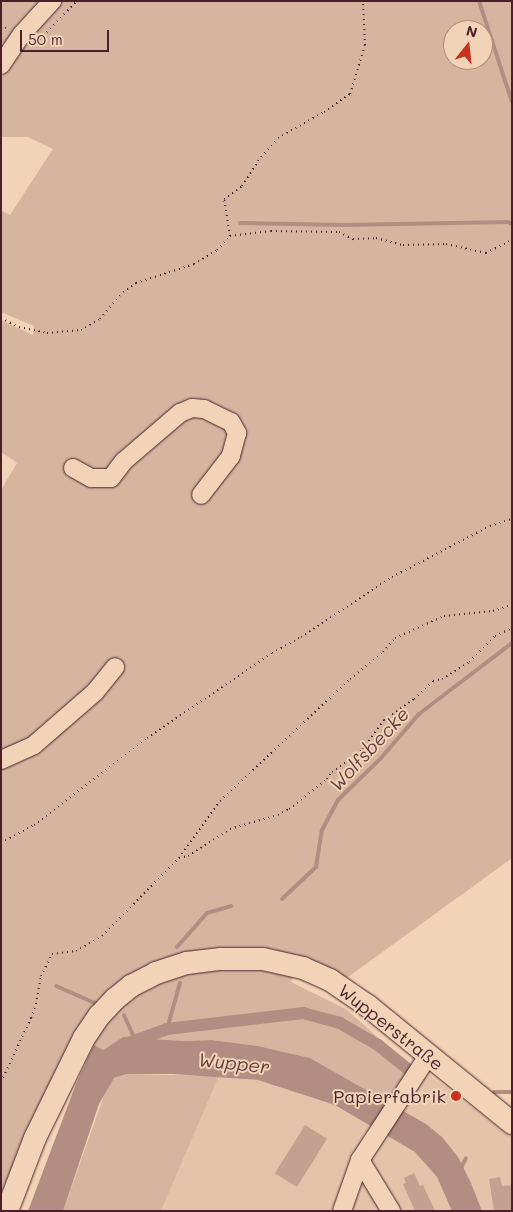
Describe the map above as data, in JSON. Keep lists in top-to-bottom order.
{
  "streets": {
    "main road": ["Wupperstraße"]
  },
  "water": ["Wolfsbecke", "Wupper"],
  "places": ["Papierfabrik"],
  "scale_bar": "50 m",
  "north": "top"
}
